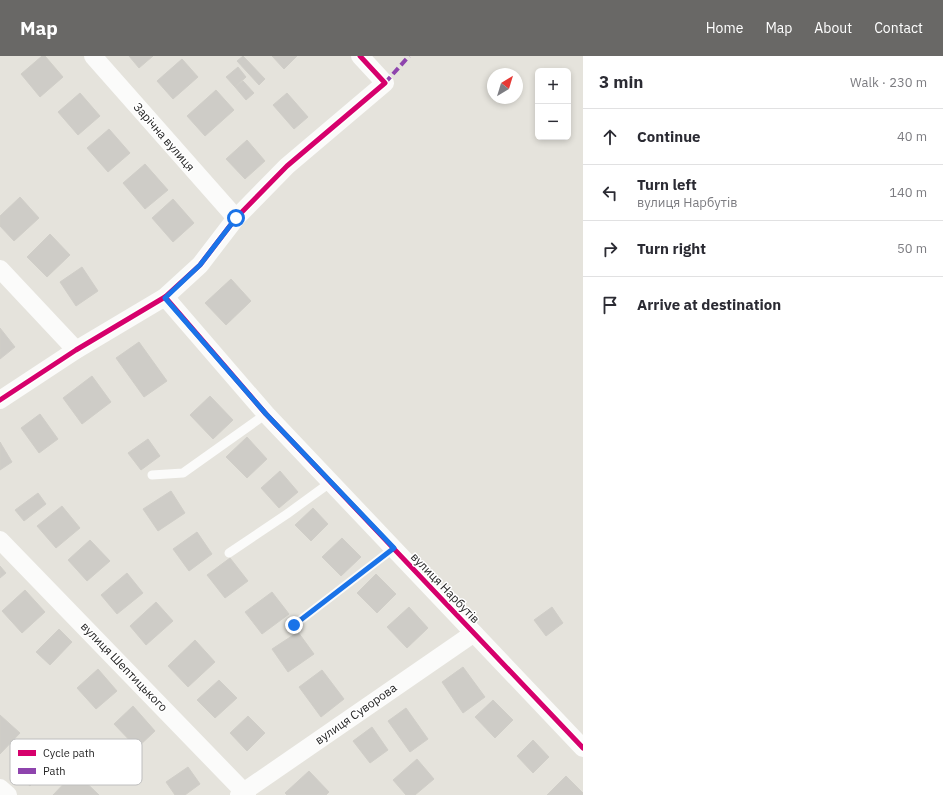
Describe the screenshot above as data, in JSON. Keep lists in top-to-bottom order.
{
  "streets": {
    "street": [
      "Зарічна вулиця",
      "вулиця Нарбутів",
      "вулиця Шептицького",
      "вулиця Суворова"
    ]
  },
  "crossings": [
    ["вулиця Нарбутів", "вулиця Суворова"],
    ["вулиця Шептицького", "вулиця Суворова"]
  ],
  "legend": ["Cycle path", "Path"],
  "north": "top right",
  "page": {
    "header": "Map",
    "nav": [
      "Home",
      "Map",
      "About",
      "Contact"
    ],
    "heading": ["3 min", "Walk · 230 m"],
    "map_buttons": ["+", "−"],
    "list": [
      ["Continue", "40 m"],
      ["Turn left", "вулиця Нарбутів", "140 m"],
      ["Turn right", "50 m"],
      "Arrive at destination"
    ]
  }
}
